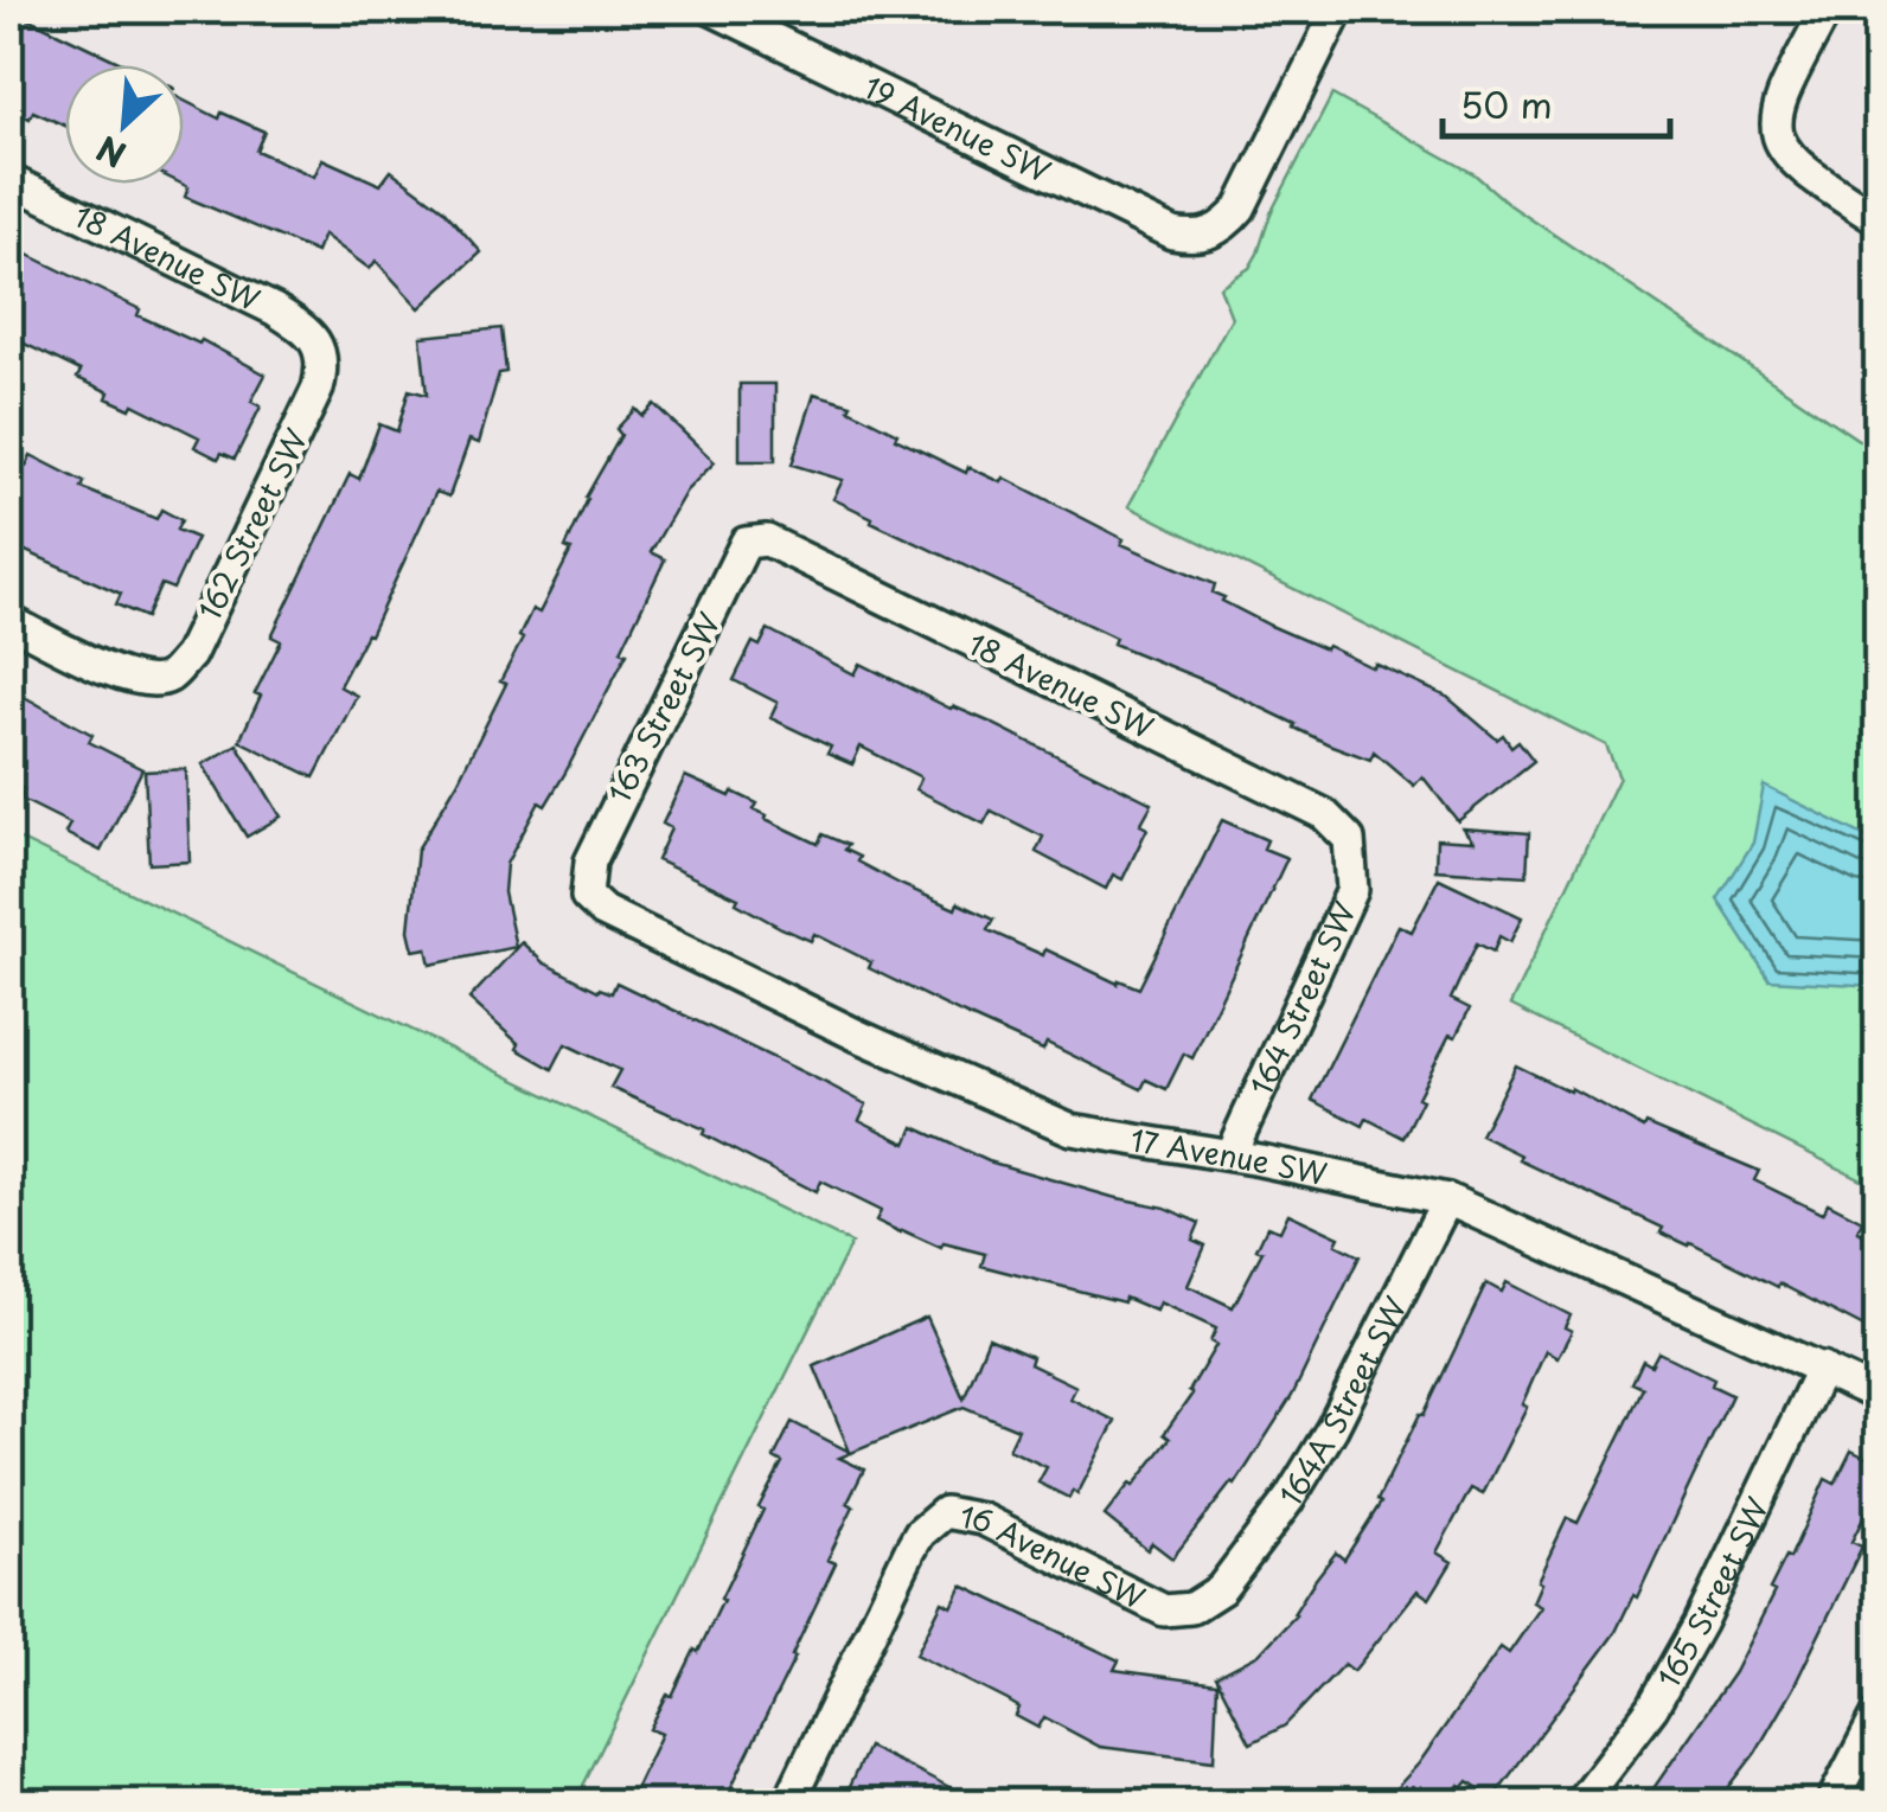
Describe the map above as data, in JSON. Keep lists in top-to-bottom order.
{
  "streets": {
    "street": [
      "19 Avenue SW",
      "18 Avenue SW",
      "162 Street SW",
      "163 Street SW",
      "164 Street SW",
      "17 Avenue SW",
      "164A Street SW",
      "16 Avenue SW",
      "165 Street SW"
    ]
  },
  "crossings": [
    ["18 Avenue SW", "162 Street SW"],
    ["18 Avenue SW", "163 Street SW"],
    ["18 Avenue SW", "164 Street SW"],
    ["163 Street SW", "17 Avenue SW"],
    ["164 Street SW", "17 Avenue SW"],
    ["17 Avenue SW", "164A Street SW"],
    ["17 Avenue SW", "165 Street SW"],
    ["164A Street SW", "16 Avenue SW"]
  ],
  "scale_bar": "50 m",
  "north": "bottom left"
}
